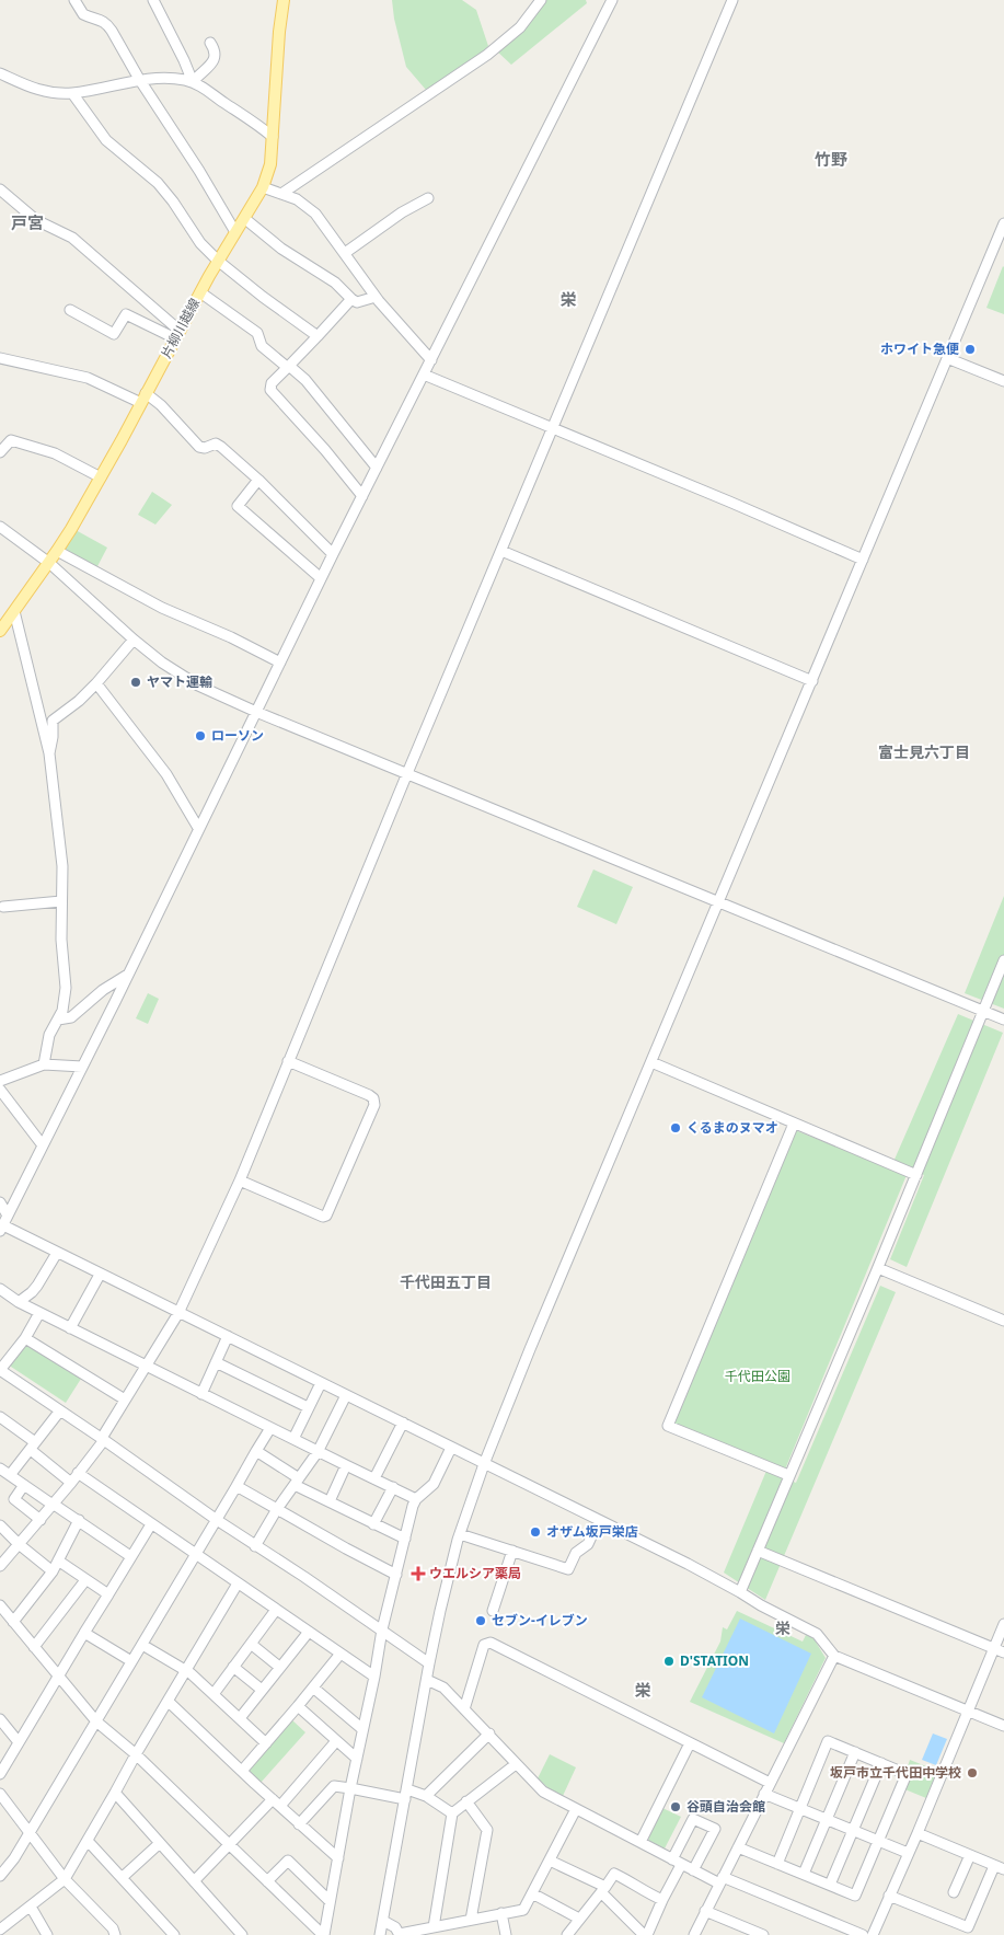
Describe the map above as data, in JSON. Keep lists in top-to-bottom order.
{
  "streets": {
    "main road": ["片柳川越線"]
  },
  "districts": [
    "竹野",
    "戸宮",
    "栄",
    "富士見六丁目",
    "千代田五丁目",
    "栄",
    "栄"
  ],
  "parks": ["千代田公園"],
  "places": {
    "other": [
      "ホワイト急便",
      "ヤマト運輸",
      "ローソン",
      "くるまのヌマオ",
      "オザム坂戸栄店",
      "セブン-イレブン",
      "D'STATION",
      "坂戸市立千代田中学校",
      "谷頭自治会館"
    ],
    "health": ["ウエルシア薬局"]
  }
}
